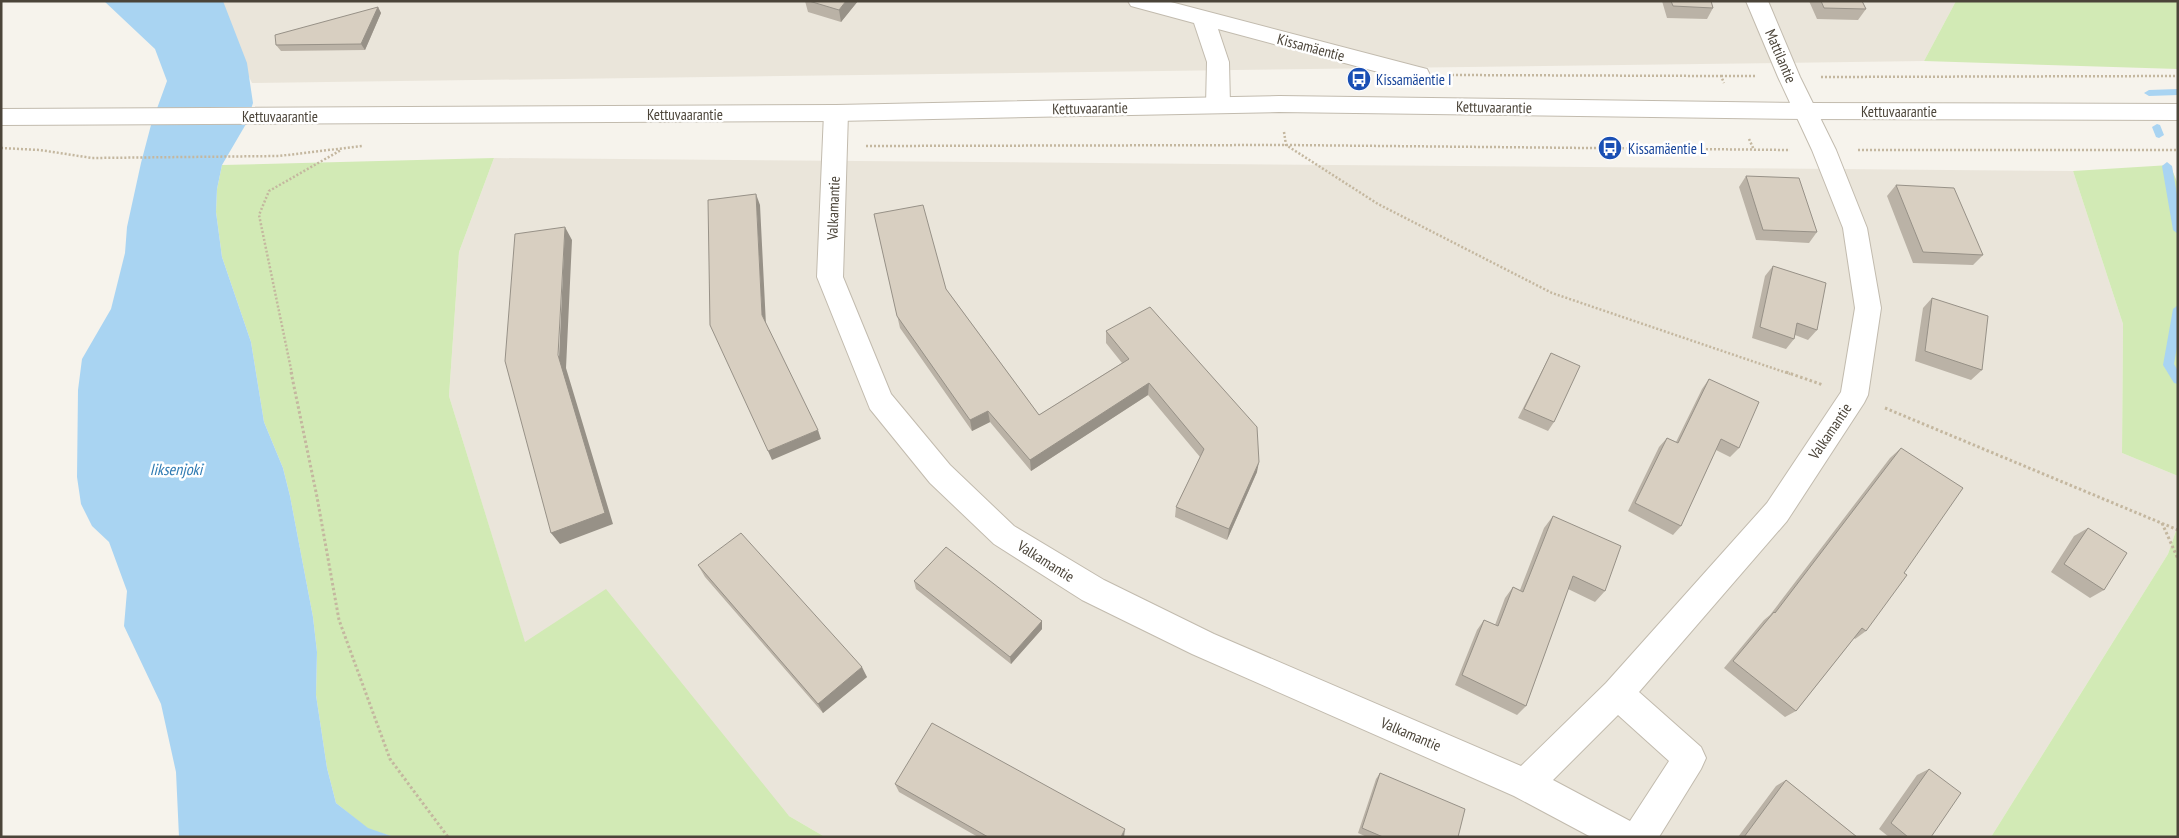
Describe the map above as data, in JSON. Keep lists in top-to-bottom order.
{
  "streets": {
    "street": [
      "Kissamäentie",
      "Mattilantie",
      "Kettuvaarantie",
      "Valkamantie"
    ]
  },
  "crossings": [
    ["Mattilantie", "Kettuvaarantie"],
    ["Mattilantie", "Valkamantie"],
    ["Kettuvaarantie", "Valkamantie"]
  ],
  "water": ["Iiksenjoki"],
  "places": {
    "bus stop": ["Kissamäentie I", "Kissamäentie L"]
  }
}
